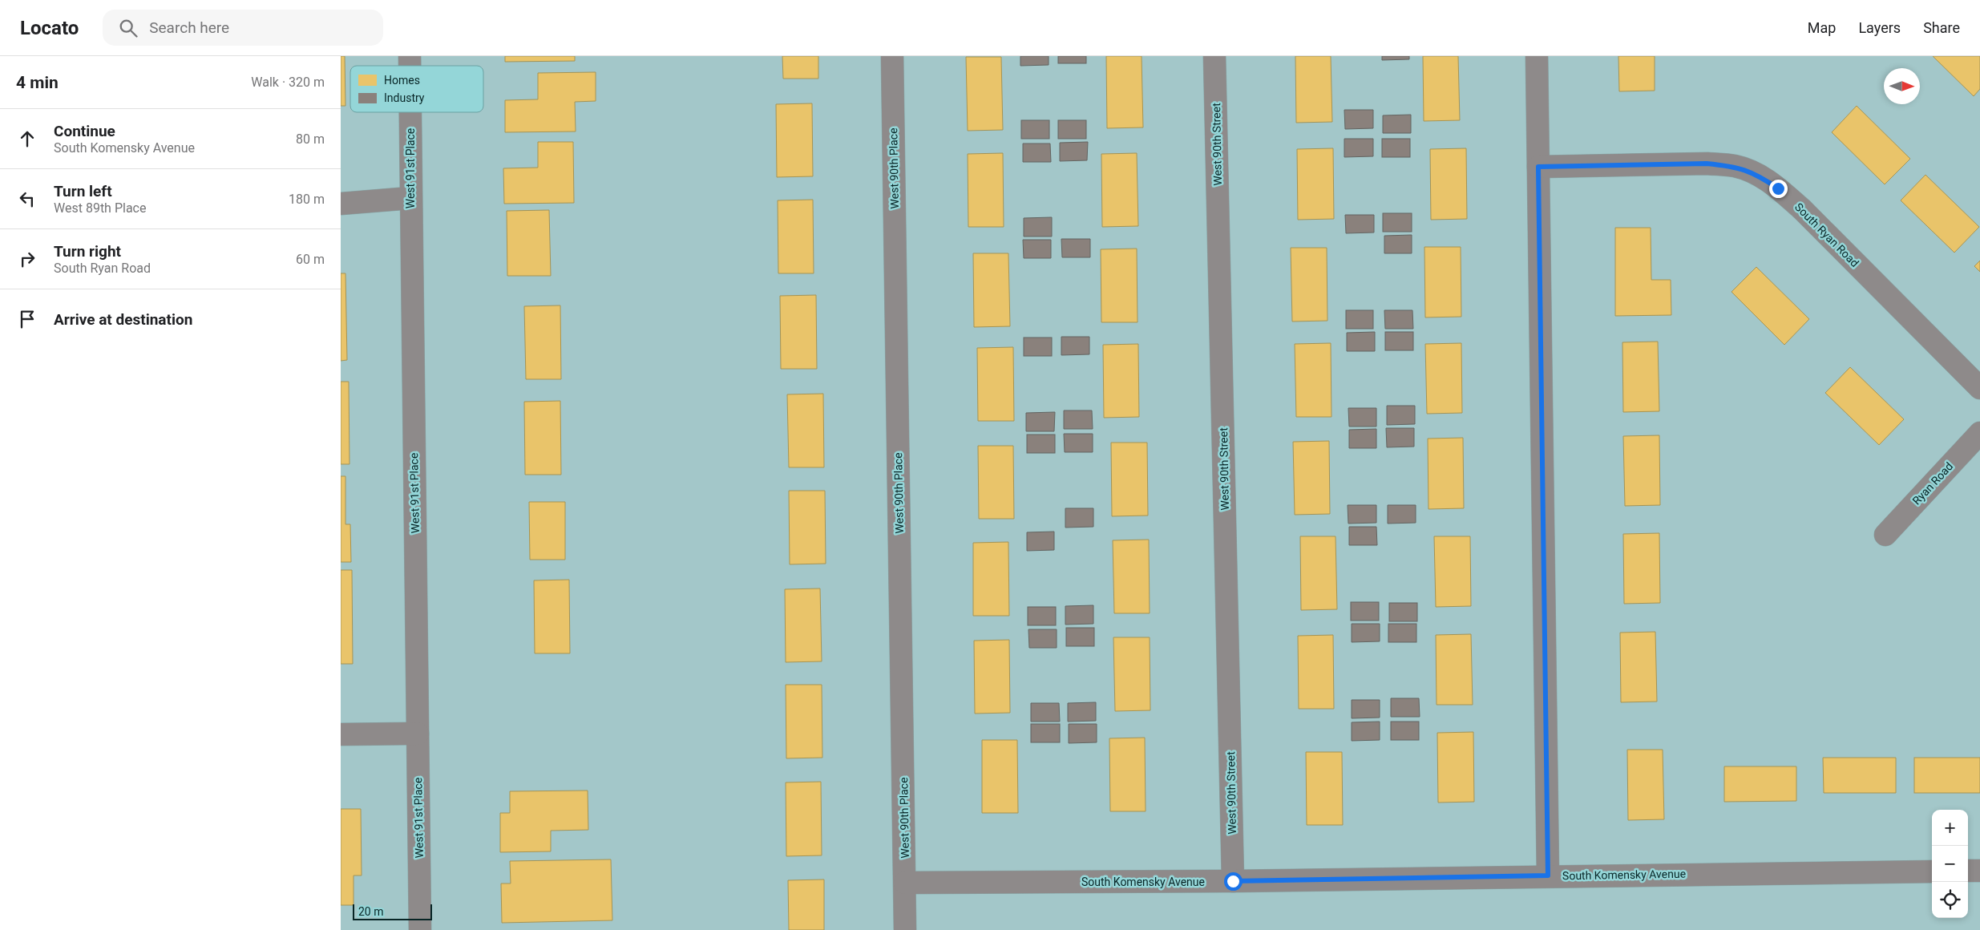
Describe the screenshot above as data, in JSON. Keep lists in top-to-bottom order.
{
  "streets": {
    "street": [
      "West 90th Street",
      "West 91st Place",
      "West 90th Place",
      "South Ryan Road",
      "Ryan Road",
      "South Komensky Avenue"
    ]
  },
  "crossings": [
    ["West 90th Street", "South Komensky Avenue"],
    ["West 90th Place", "South Komensky Avenue"]
  ],
  "legend": ["Homes", "Industry"],
  "scale_bar": "20 m",
  "north": "right",
  "page": {
    "header": "Locato",
    "search": "Search here",
    "nav": ["Map", "Layers", "Share"],
    "heading": ["4 min", "Walk · 320 m"],
    "list": [
      ["Continue", "South Komensky Avenue", "80 m"],
      ["Turn left", "West 89th Place", "180 m"],
      ["Turn right", "South Ryan Road", "60 m"],
      "Arrive at destination"
    ],
    "map_buttons": ["+", "−"],
    "scale": "20 m"
  }
}
